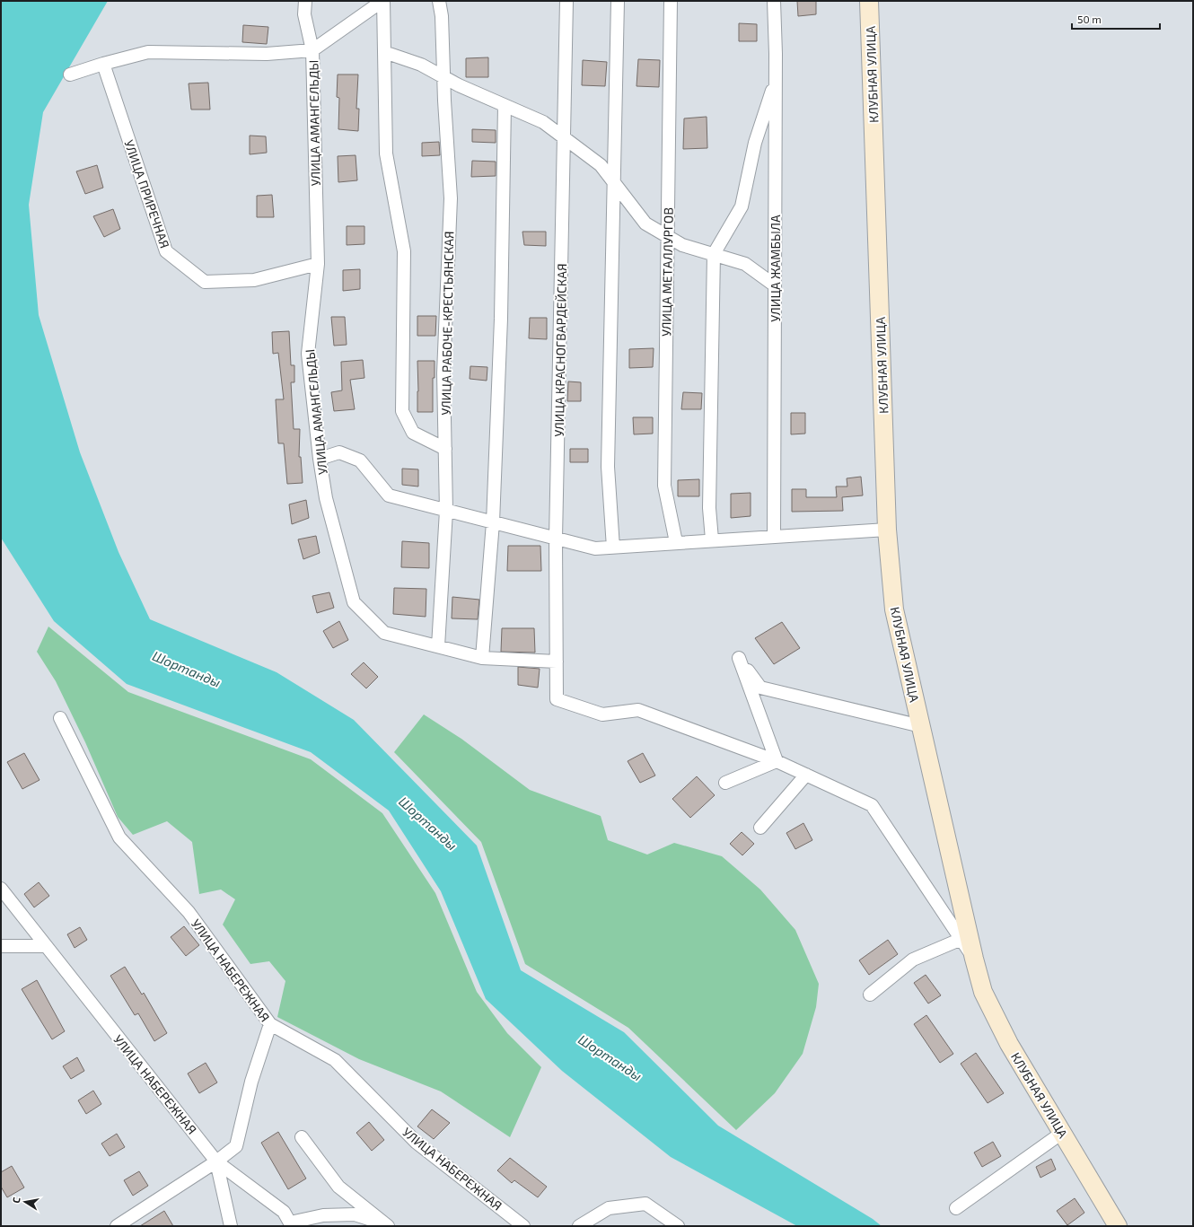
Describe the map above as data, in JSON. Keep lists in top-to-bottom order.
{
  "streets": {
    "street": [
      "КЛУБНАЯ УЛИЦА",
      "УЛИЦА АМАНГЕЛЬДЫ",
      "УЛИЦА ПРИРЕЧНАЯ",
      "УЛИЦА ЖАМБЫЛА",
      "УЛИЦА МЕТАЛЛУРГОВ",
      "УЛИЦА РАБОЧЕ-КРЕСТЬЯНСКАЯ",
      "УЛИЦА КРАСНОГВАРДЕЙСКАЯ",
      "УЛИЦА НАБЕРЕЖНАЯ"
    ]
  },
  "crossings": [
    ["КЛУБНАЯ УЛИЦА", "УЛИЦА КРАСНОГВАРДЕЙСКАЯ"],
    ["УЛИЦА АМАНГЕЛЬДЫ", "УЛИЦА ПРИРЕЧНАЯ"],
    ["УЛИЦА АМАНГЕЛЬДЫ", "УЛИЦА РАБОЧЕ-КРЕСТЬЯНСКАЯ"],
    ["УЛИЦА АМАНГЕЛЬДЫ", "УЛИЦА КРАСНОГВАРДЕЙСКАЯ"]
  ],
  "water": ["Шортанды"],
  "scale_bar": "50 m",
  "north": "left"
}
